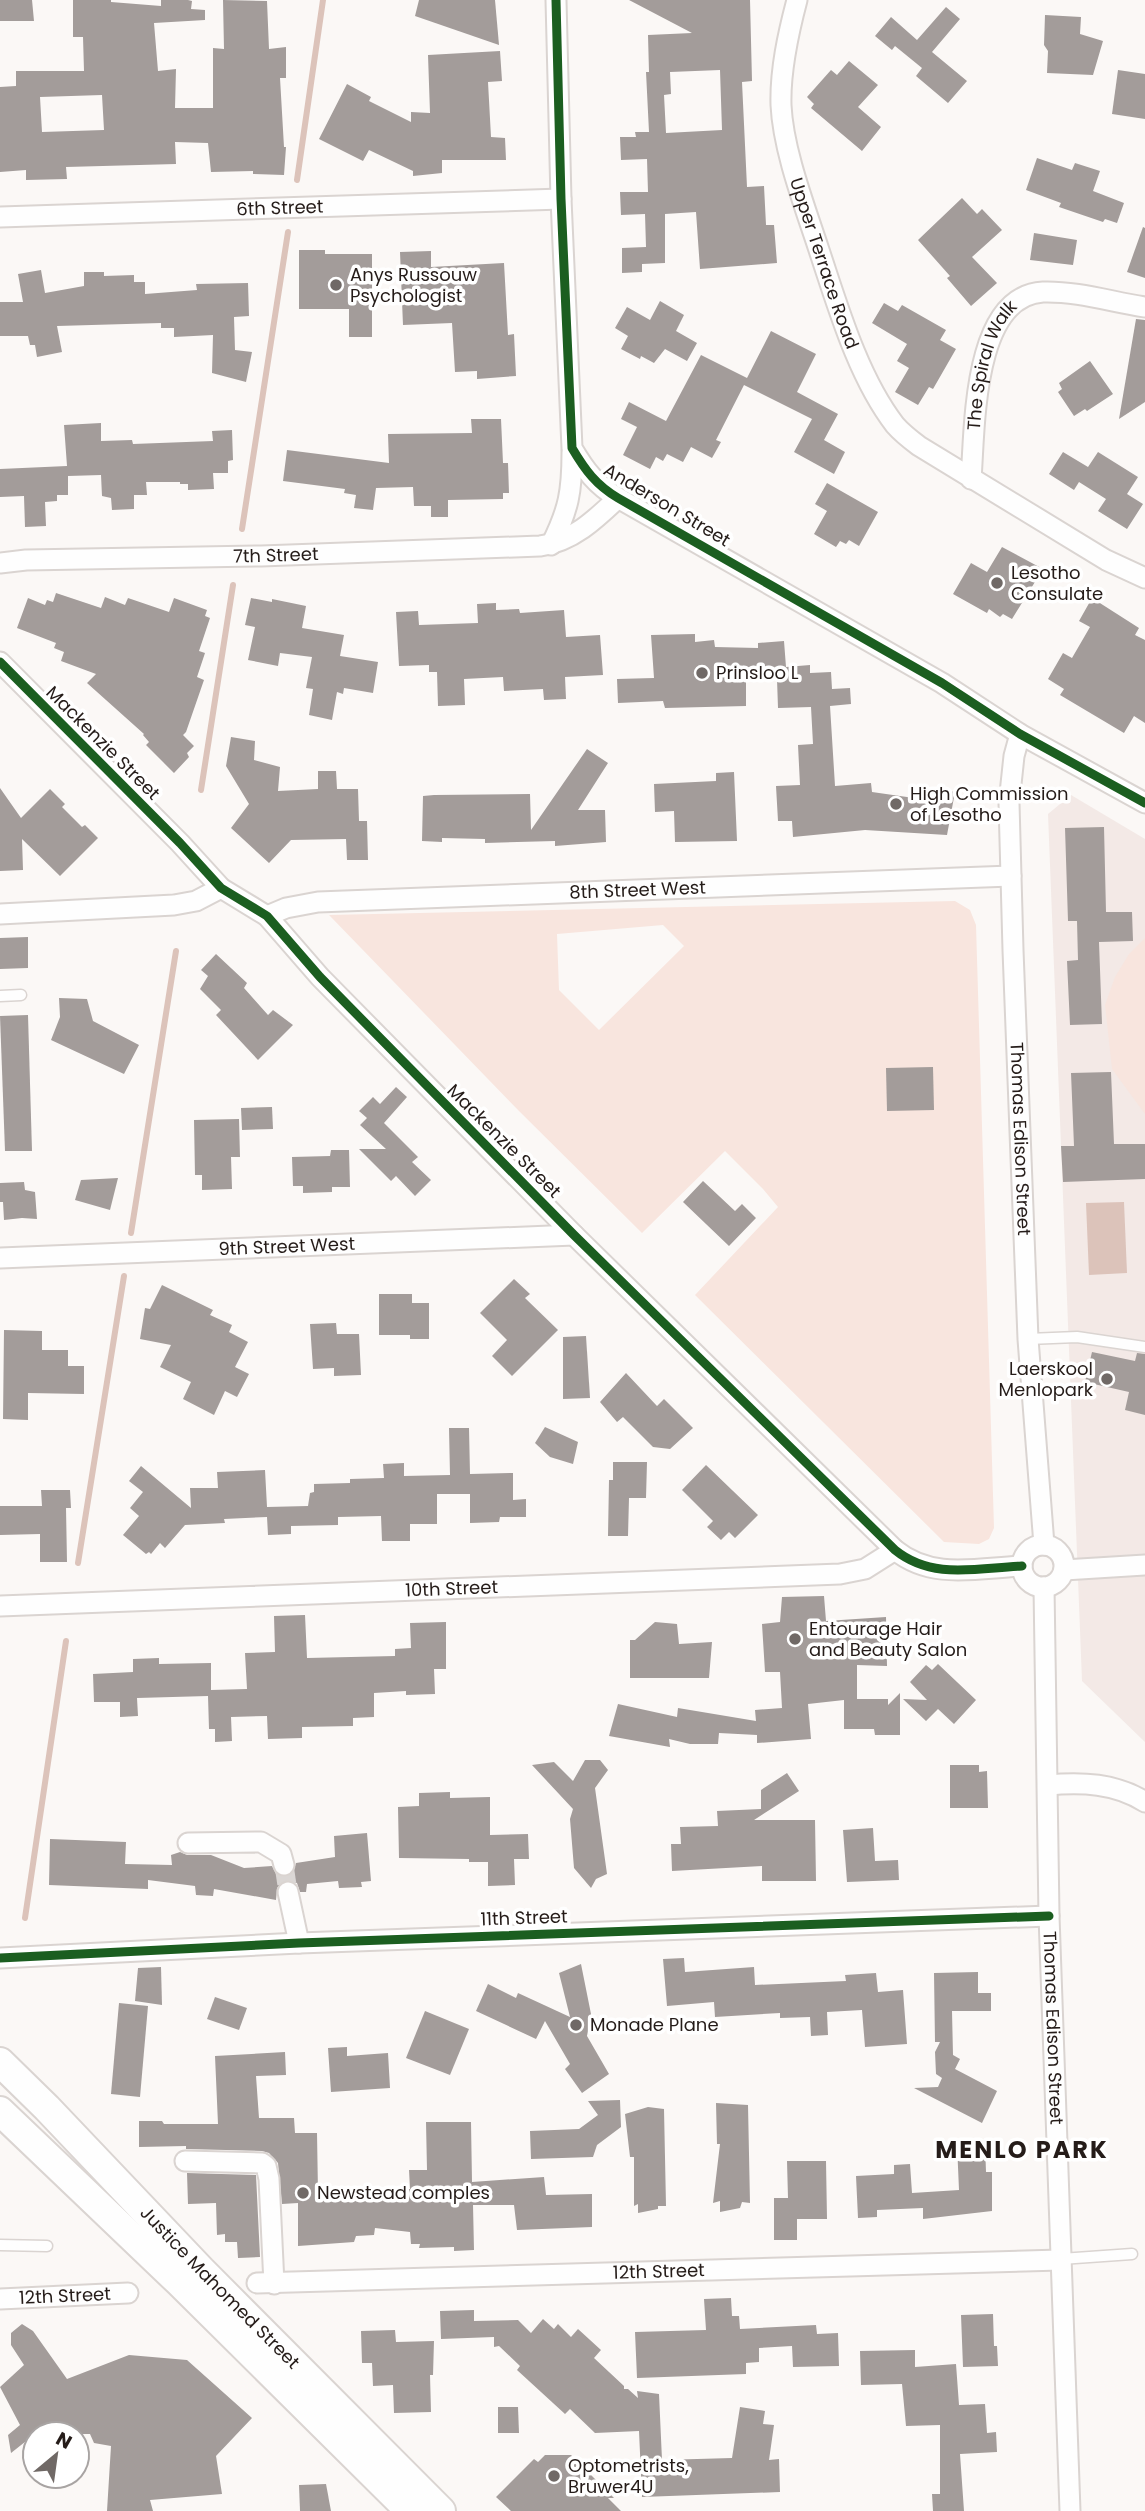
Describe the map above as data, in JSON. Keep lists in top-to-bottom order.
{
  "streets": {
    "main road": ["Justice Mahomed Street"],
    "street": [
      "6th Street",
      "Upper Terrace Road",
      "The Spiral Walk",
      "Anderson Street",
      "7th Street",
      "Mackenzie Street",
      "8th Street West",
      "Thomas Edison Street",
      "9th Street West",
      "10th Street",
      "11th Street",
      "12th Street"
    ]
  },
  "crossings": [
    ["Upper Terrace Road", "The Spiral Walk"],
    ["Anderson Street", "7th Street"],
    ["Anderson Street", "Thomas Edison Street"],
    ["Mackenzie Street", "8th Street West"],
    ["Mackenzie Street", "Thomas Edison Street"],
    ["Mackenzie Street", "9th Street West"],
    ["Mackenzie Street", "10th Street"],
    ["8th Street West", "Thomas Edison Street"],
    ["Thomas Edison Street", "11th Street"],
    ["Thomas Edison Street", "12th Street"]
  ],
  "districts": ["MENLO PARK"],
  "places": [
    "Anys Russouw Psychologist",
    "Lesotho Consulate",
    "Prinsloo L",
    "High Commission of Lesotho",
    "Laerskool Menlopark",
    "Entourage Hair and Beauty Salon",
    "Monade Plane",
    "Newstead comples",
    "Optometrists, Bruwer4U"
  ],
  "north": "top right"
}
